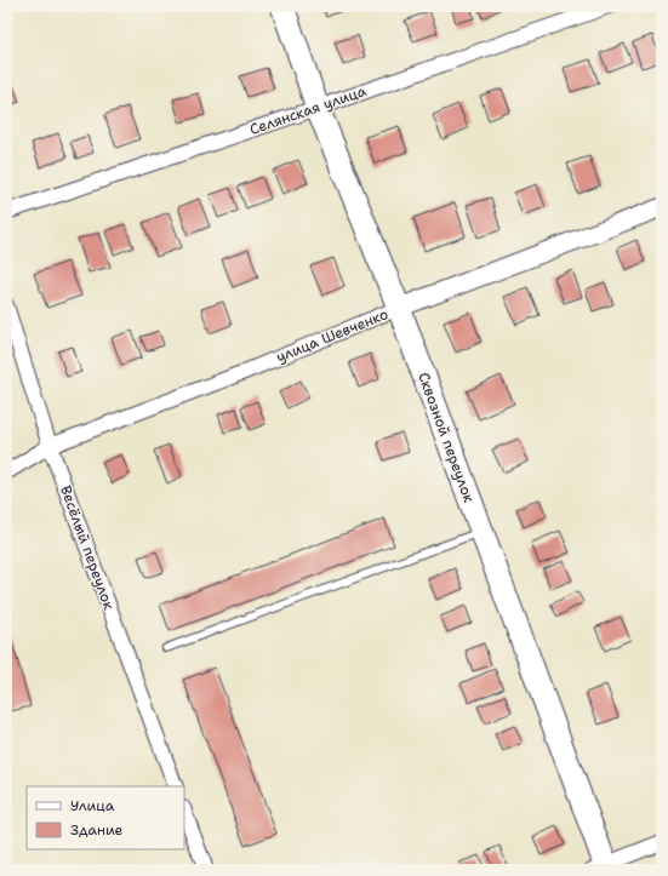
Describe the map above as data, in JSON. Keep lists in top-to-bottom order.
{
  "streets": {
    "main road": ["Сквозной переулок"],
    "street": ["Селянская улица", "улица Шевченко", "Весёлый переулок"]
  },
  "crossings": [
    ["Селянская улица", "Сквозной переулок"],
    ["улица Шевченко", "Сквозной переулок"],
    ["улица Шевченко", "Весёлый переулок"]
  ],
  "legend": ["Улица", "Здание"]
}
